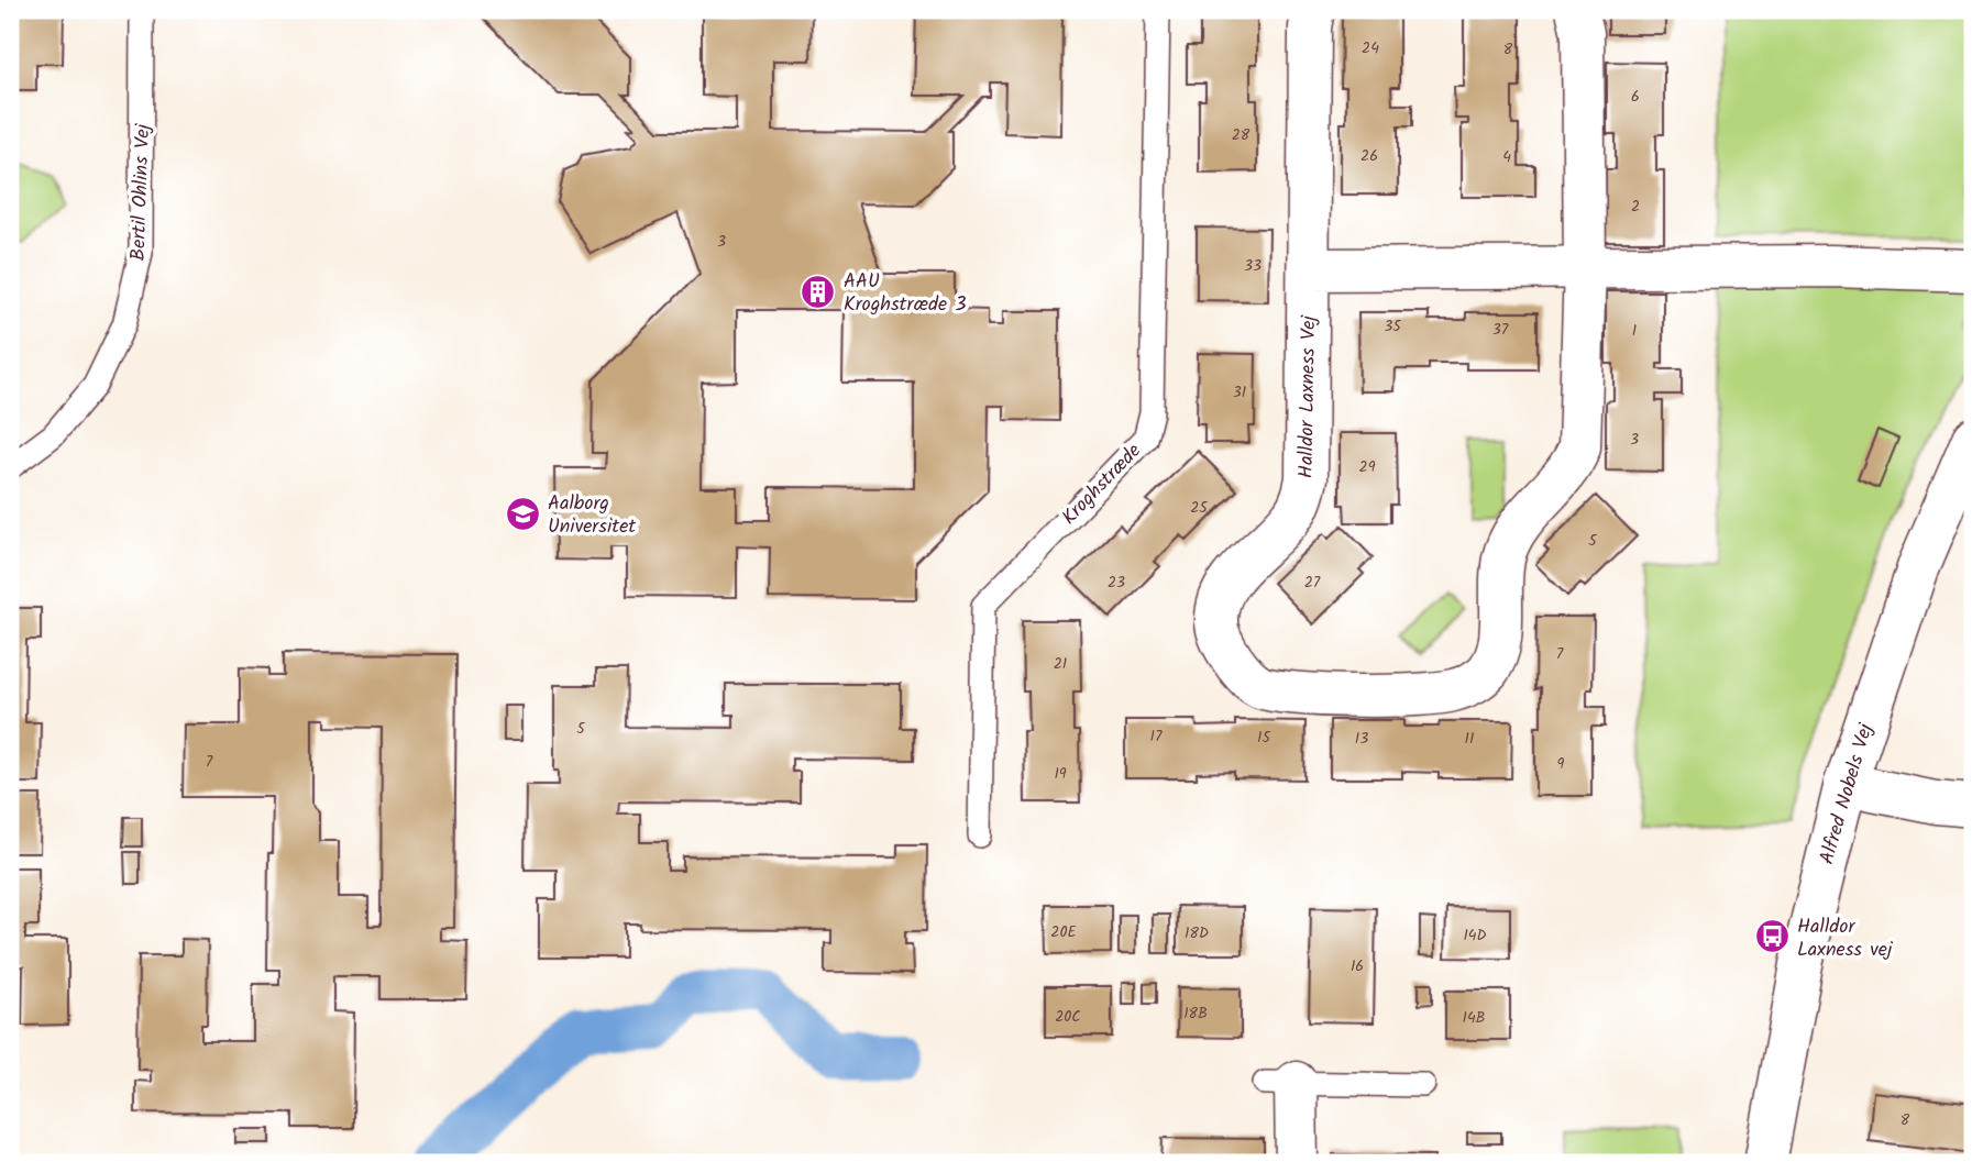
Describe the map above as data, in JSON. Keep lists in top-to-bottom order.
{
  "streets": {
    "street": ["Halldor Laxness Vej", "Alfred Nobels Vej"],
    "lane": ["Bertil Ohlins Vej", "Kroghstræde"]
  },
  "places": {
    "building": ["AAU Kroghstræde 3"],
    "school or university": ["Aalborg Universitet"],
    "bus stop": ["Halldor Laxness vej"]
  },
  "house_numbers": [
    "24",
    "8",
    "6",
    "28",
    "26",
    "4",
    "2",
    "3",
    "33",
    "35",
    "37",
    "1",
    "31",
    "3",
    "29",
    "25",
    "5",
    "23",
    "27",
    "7",
    "21",
    "5",
    "17",
    "15",
    "13",
    "11",
    "7",
    "9",
    "19",
    "20E",
    "18D",
    "14D",
    "16",
    "18B",
    "20C",
    "14B",
    "8"
  ]
}
